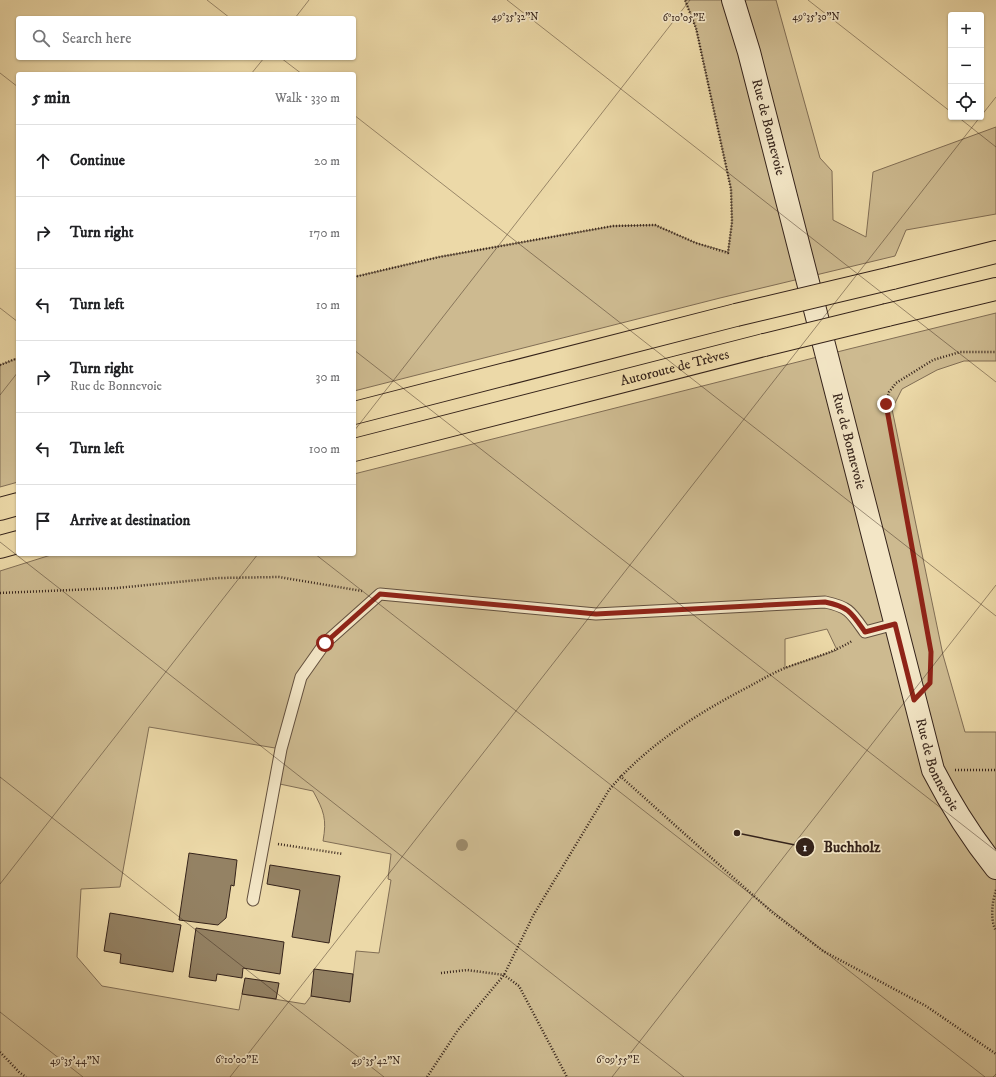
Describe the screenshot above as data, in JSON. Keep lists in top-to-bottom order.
{
  "streets": {
    "highway": ["Autoroute de Trèves"],
    "main road": ["Rue de Bonnevoie"]
  },
  "places": ["Buchholz"],
  "page": {
    "map_buttons": ["+", "−"],
    "search": "Search here",
    "heading": ["5 min", "Walk · 330 m"],
    "list": [
      ["Continue", "20 m"],
      ["Turn right", "170 m"],
      ["Turn left", "10 m"],
      ["Turn right", "Rue de Bonnevoie", "30 m"],
      ["Turn left", "100 m"],
      "Arrive at destination"
    ]
  },
  "coordinates": [
    "49°35'32\"N",
    "49°35'30\"N",
    "6°10'05\"E",
    "6°10'00\"E",
    "6°09'55\"E",
    "49°35'44\"N",
    "49°35'42\"N"
  ]
}
